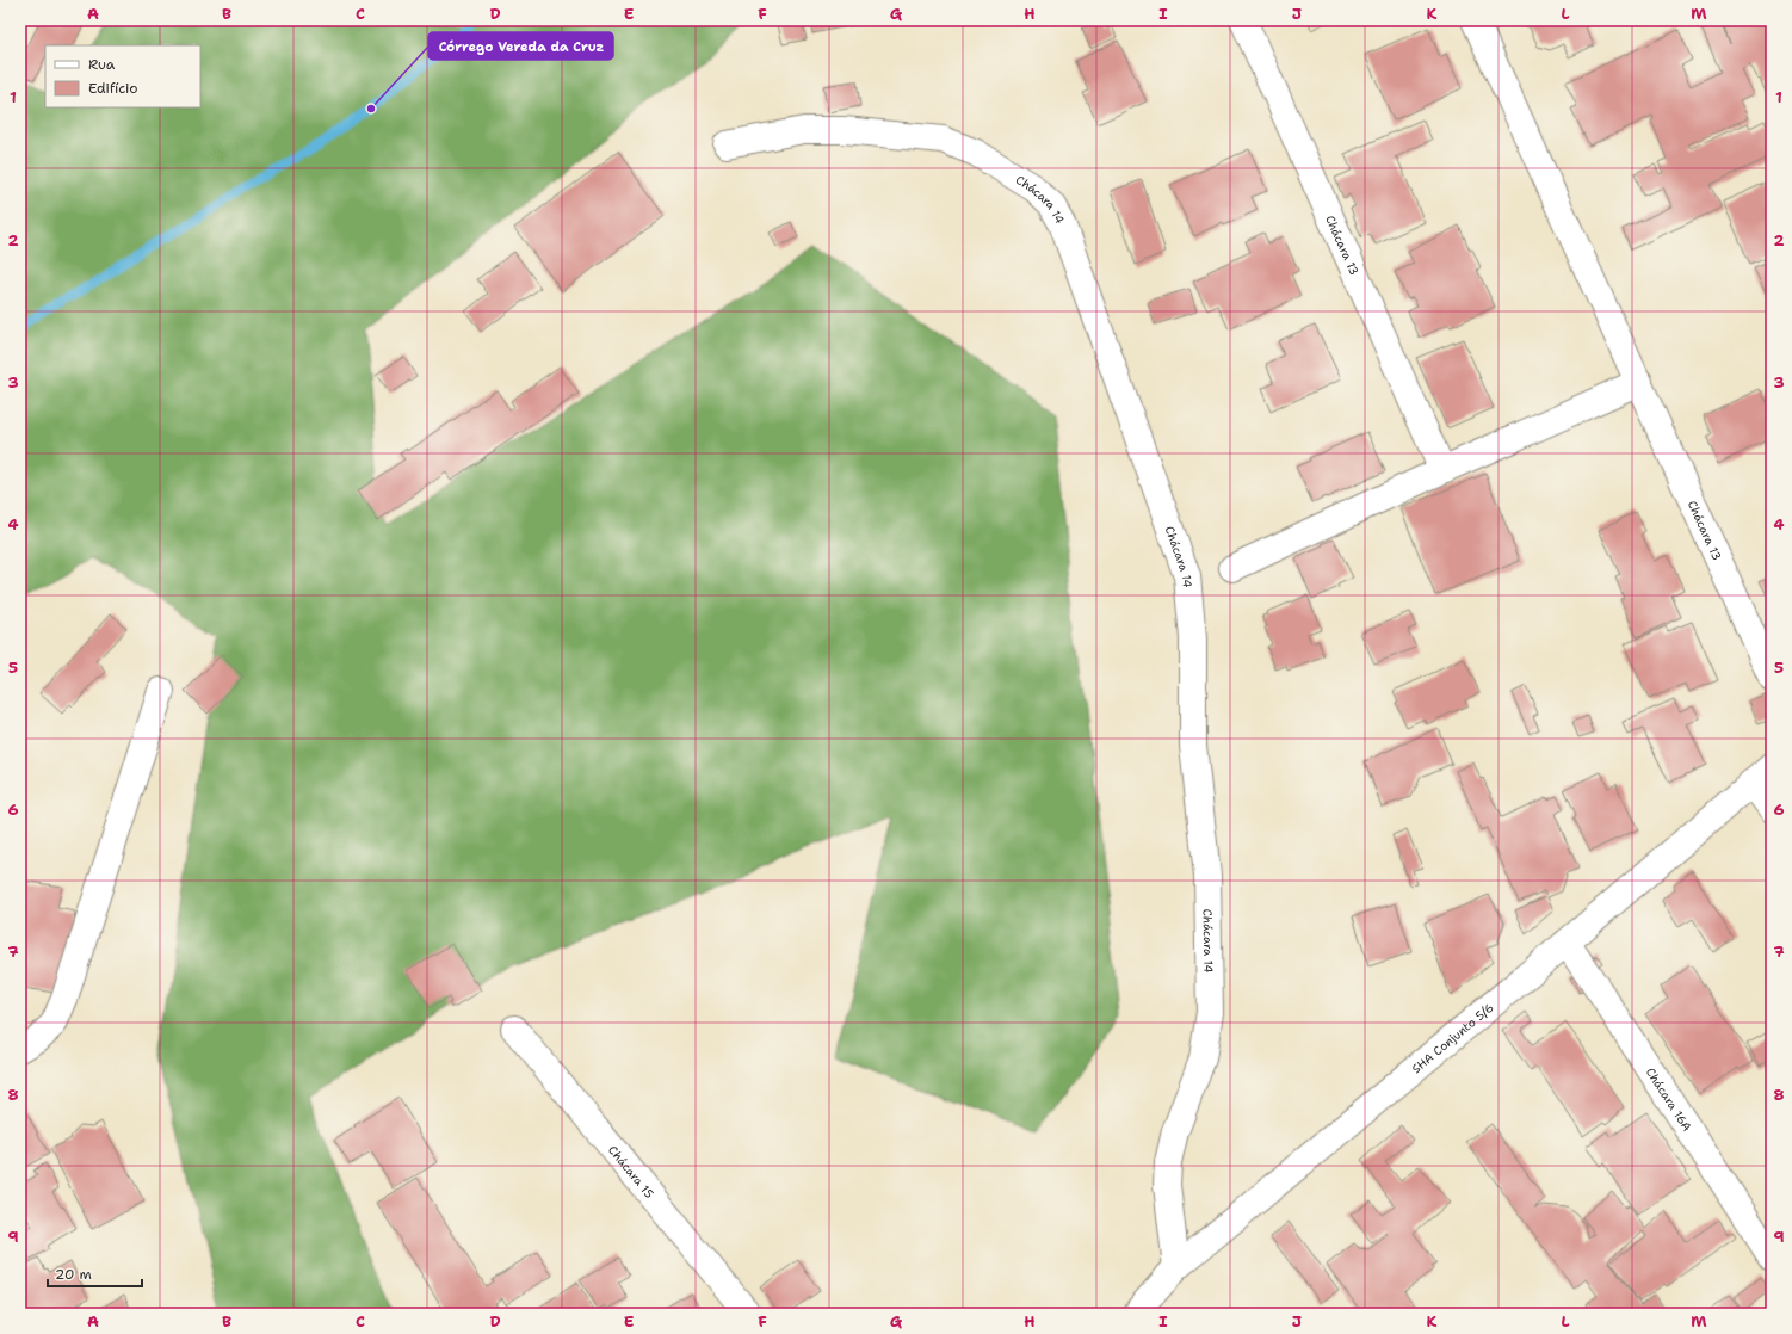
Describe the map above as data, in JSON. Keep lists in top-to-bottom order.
{
  "streets": {
    "street": [
      "Chácara 14",
      "Chácara 13",
      "SHA Conjunto 5/6",
      "Chácara 16A",
      "Chácara 15"
    ]
  },
  "crossings": [
    ["Chácara 14", "SHA Conjunto 5/6"],
    ["SHA Conjunto 5/6", "Chácara 16A"]
  ],
  "places": ["Córrego Vereda da Cruz"],
  "legend": ["Rua", "Edifício"],
  "scale_bar": "20 m",
  "grid": {
    "columns": [
      "A",
      "B",
      "C",
      "D",
      "E",
      "F",
      "G",
      "H",
      "I",
      "J",
      "K",
      "L",
      "M"
    ],
    "rows": [
      "1",
      "2",
      "3",
      "4",
      "5",
      "6",
      "7",
      "8",
      "9"
    ]
  }
}
